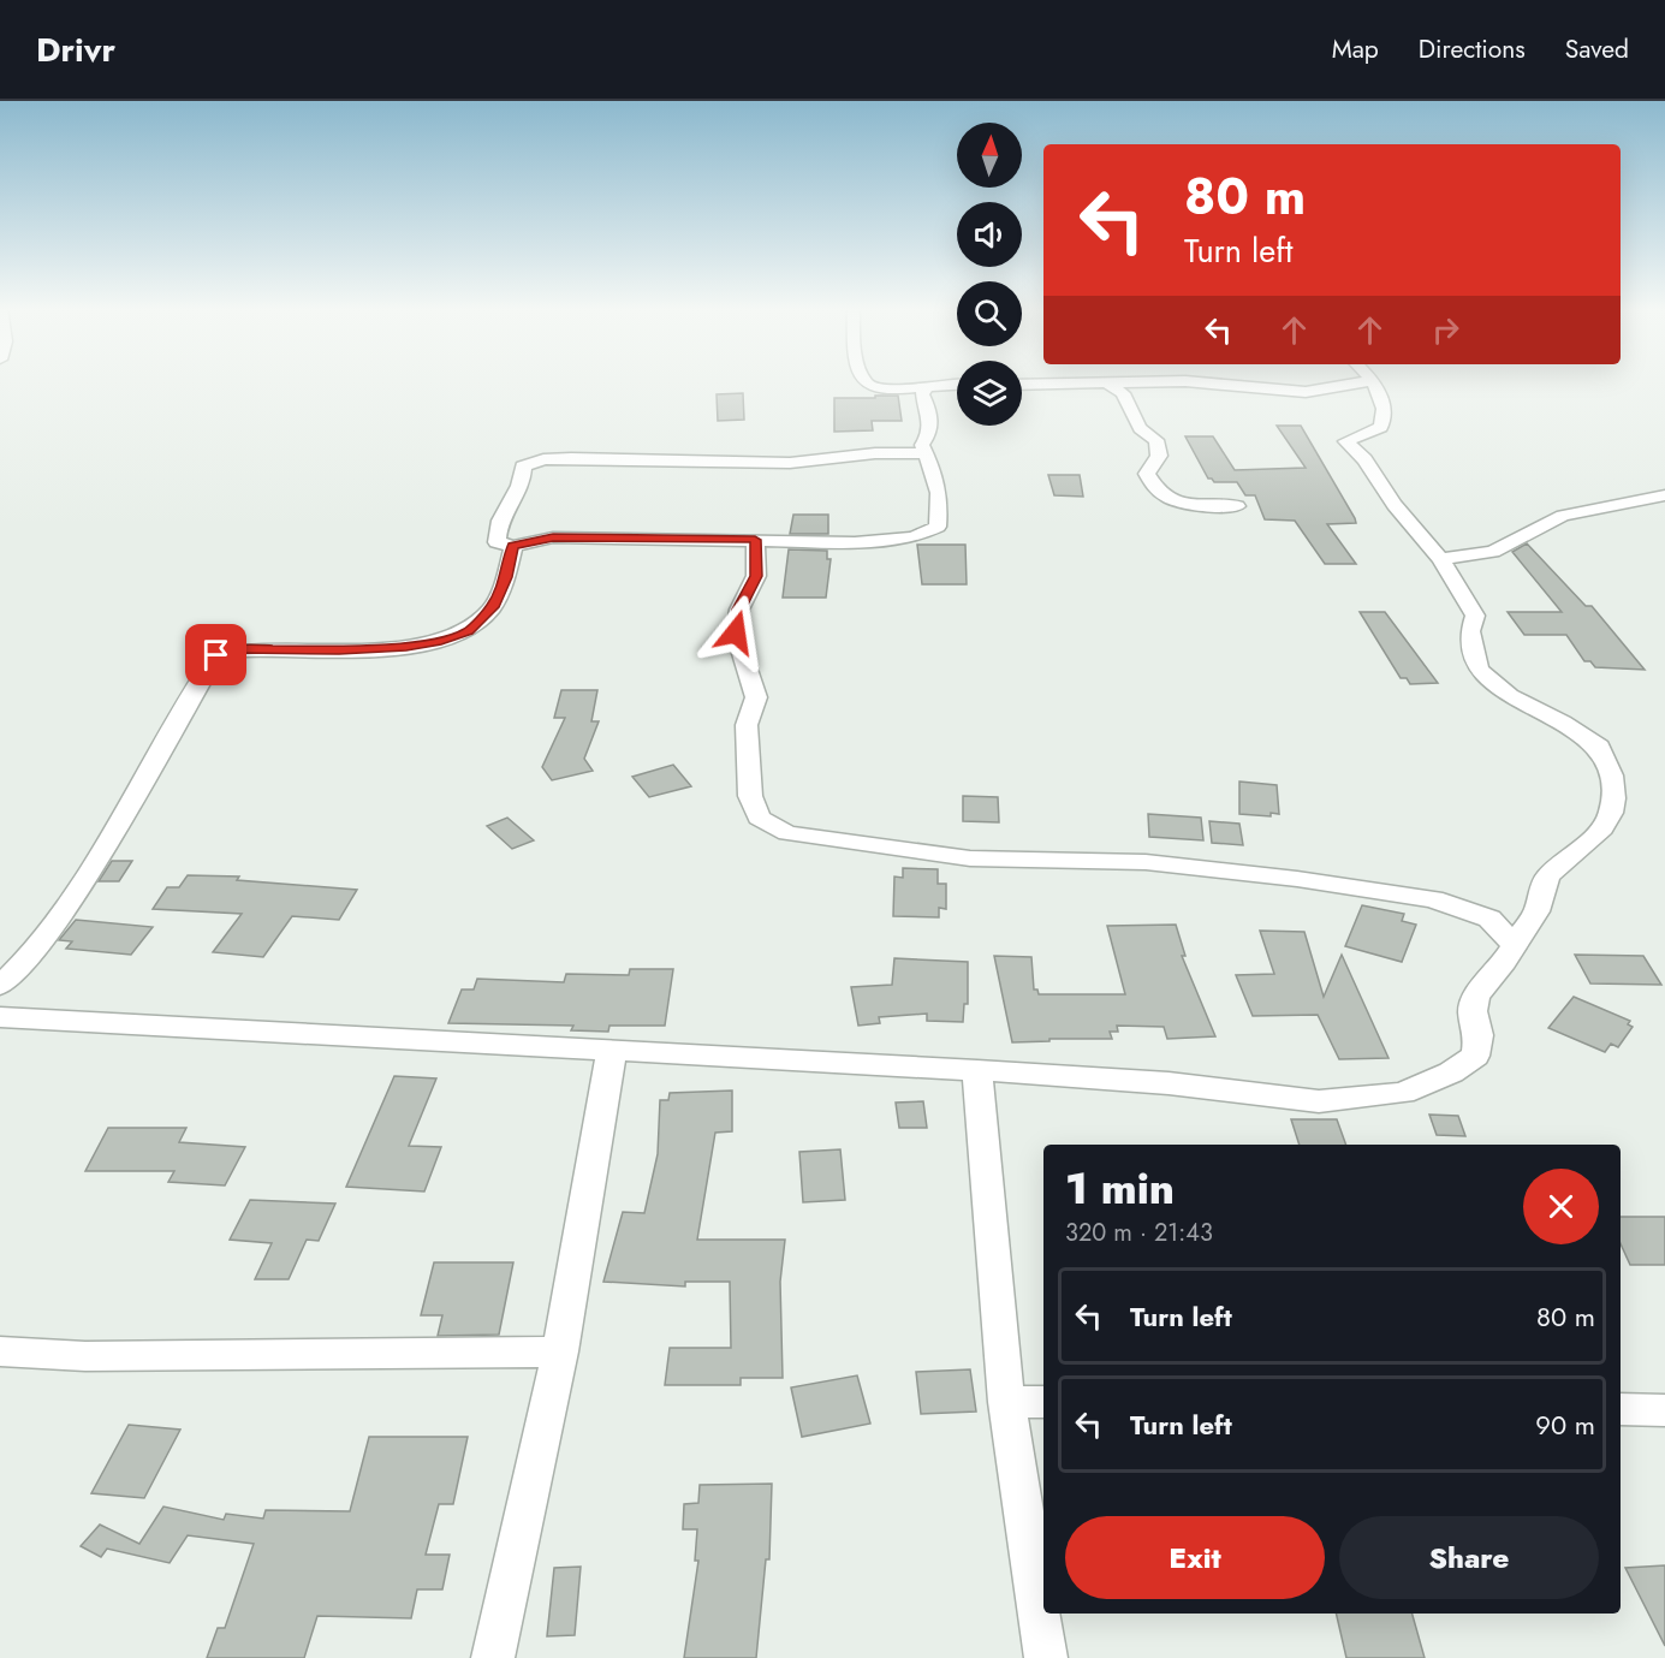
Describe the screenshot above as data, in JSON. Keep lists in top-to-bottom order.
{
  "north": "top",
  "page": {
    "header": "Drivr",
    "nav": ["Map", "Directions", "Saved"],
    "turn": ["80 m", "Turn left"],
    "heading": ["1 min", "320 m · 21:43"],
    "list": [
      {
        "name": "Turn left",
        "value": "80 m"
      },
      {
        "name": "Turn left",
        "value": "90 m"
      }
    ],
    "buttons": ["Exit", "Share"]
  }
}
